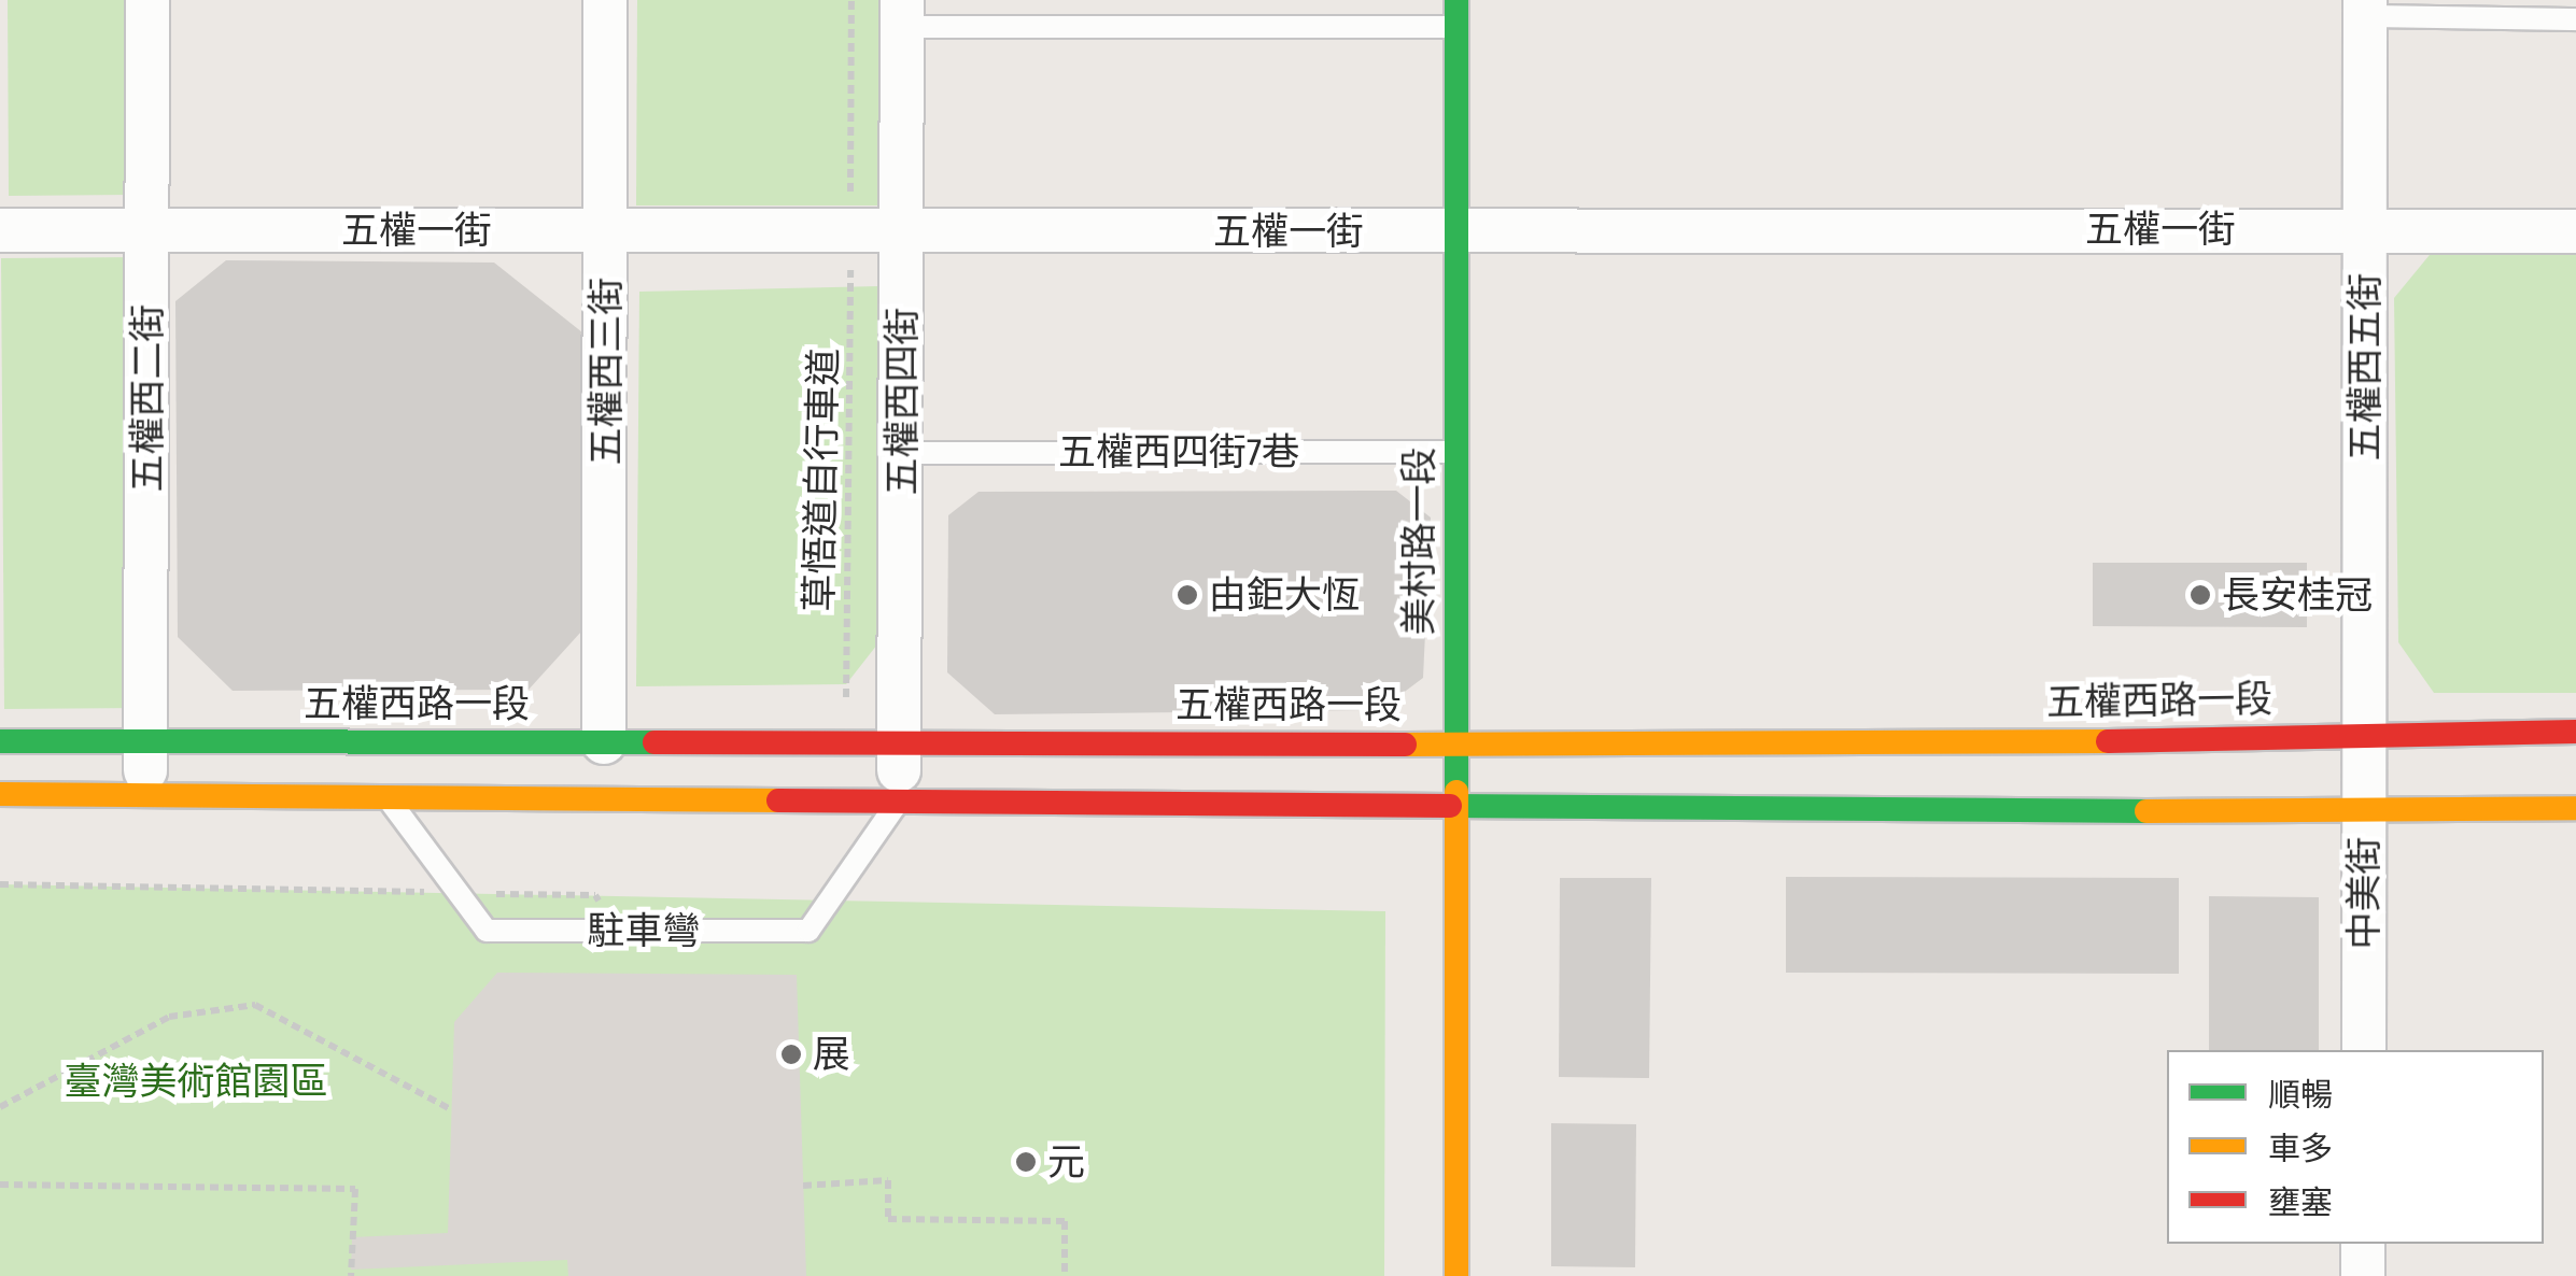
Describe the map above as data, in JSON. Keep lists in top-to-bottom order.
{
  "streets": {
    "main road": ["美村路一段", "五權西路一段"],
    "street": [
      "五權一街",
      "五權西五街",
      "五權西三街",
      "五權西二街",
      "五權西四街",
      "中美街"
    ],
    "lane": ["五權西四街7巷", "駐車彎"],
    "path": ["草悟道自行車道"]
  },
  "crossings": [
    ["五權一街", "五權西五街"],
    ["五權一街", "五權西三街"],
    ["五權一街", "五權西二街"],
    ["五權一街", "五權西四街"],
    ["五權一街", "美村路一段"],
    ["五權西五街", "五權西路一段"],
    ["五權西五街", "中美街"],
    ["五權西三街", "五權西路一段"],
    ["五權西二街", "五權西路一段"],
    ["五權西四街", "五權西四街7巷"],
    ["五權西四街", "五權西路一段"],
    ["五權西四街", "駐車彎"],
    ["五權西四街7巷", "美村路一段"],
    ["美村路一段", "五權西路一段"],
    ["五權西路一段", "中美街"]
  ],
  "parks": ["臺灣美術館園區"],
  "places": [
    "由鉅大恆",
    "長安桂冠",
    "展",
    "元"
  ],
  "legend": ["順暢", "車多", "壅塞"]
}
